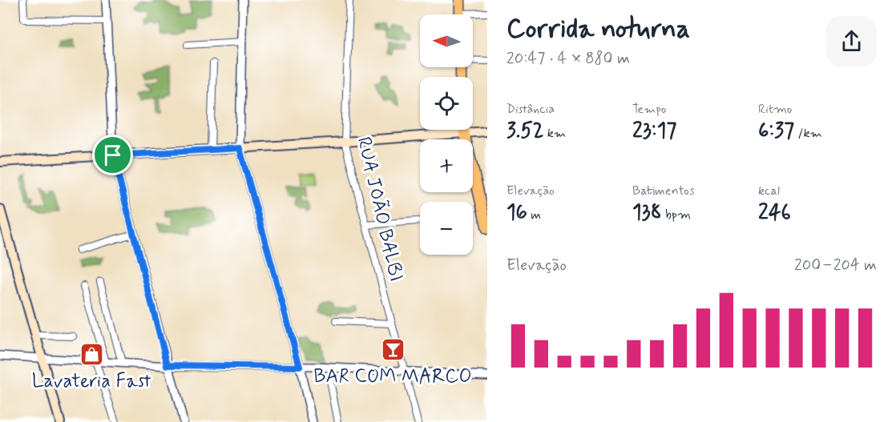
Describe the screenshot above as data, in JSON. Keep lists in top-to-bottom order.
{
  "streets": {
    "street": ["RUA JOÃO BALBI"]
  },
  "places": {
    "bar": ["BAR COM MARCO"],
    "shop": ["Lavateria Fast"]
  },
  "north": "left",
  "page": {
    "heading": ["Corrida noturna", "20:47 · 4 × 880 m"],
    "map_buttons": ["+", "−"],
    "stats": [
      ["Distância", "3.52 km"],
      ["Tempo", "23:17"],
      ["Ritmo", "6:37 /km"],
      ["Elevação", "16 m"],
      ["Batimentos", "138 bpm"],
      ["kcal", "246"]
    ],
    "chart": ["Elevação", "200–204 m"]
  }
}
